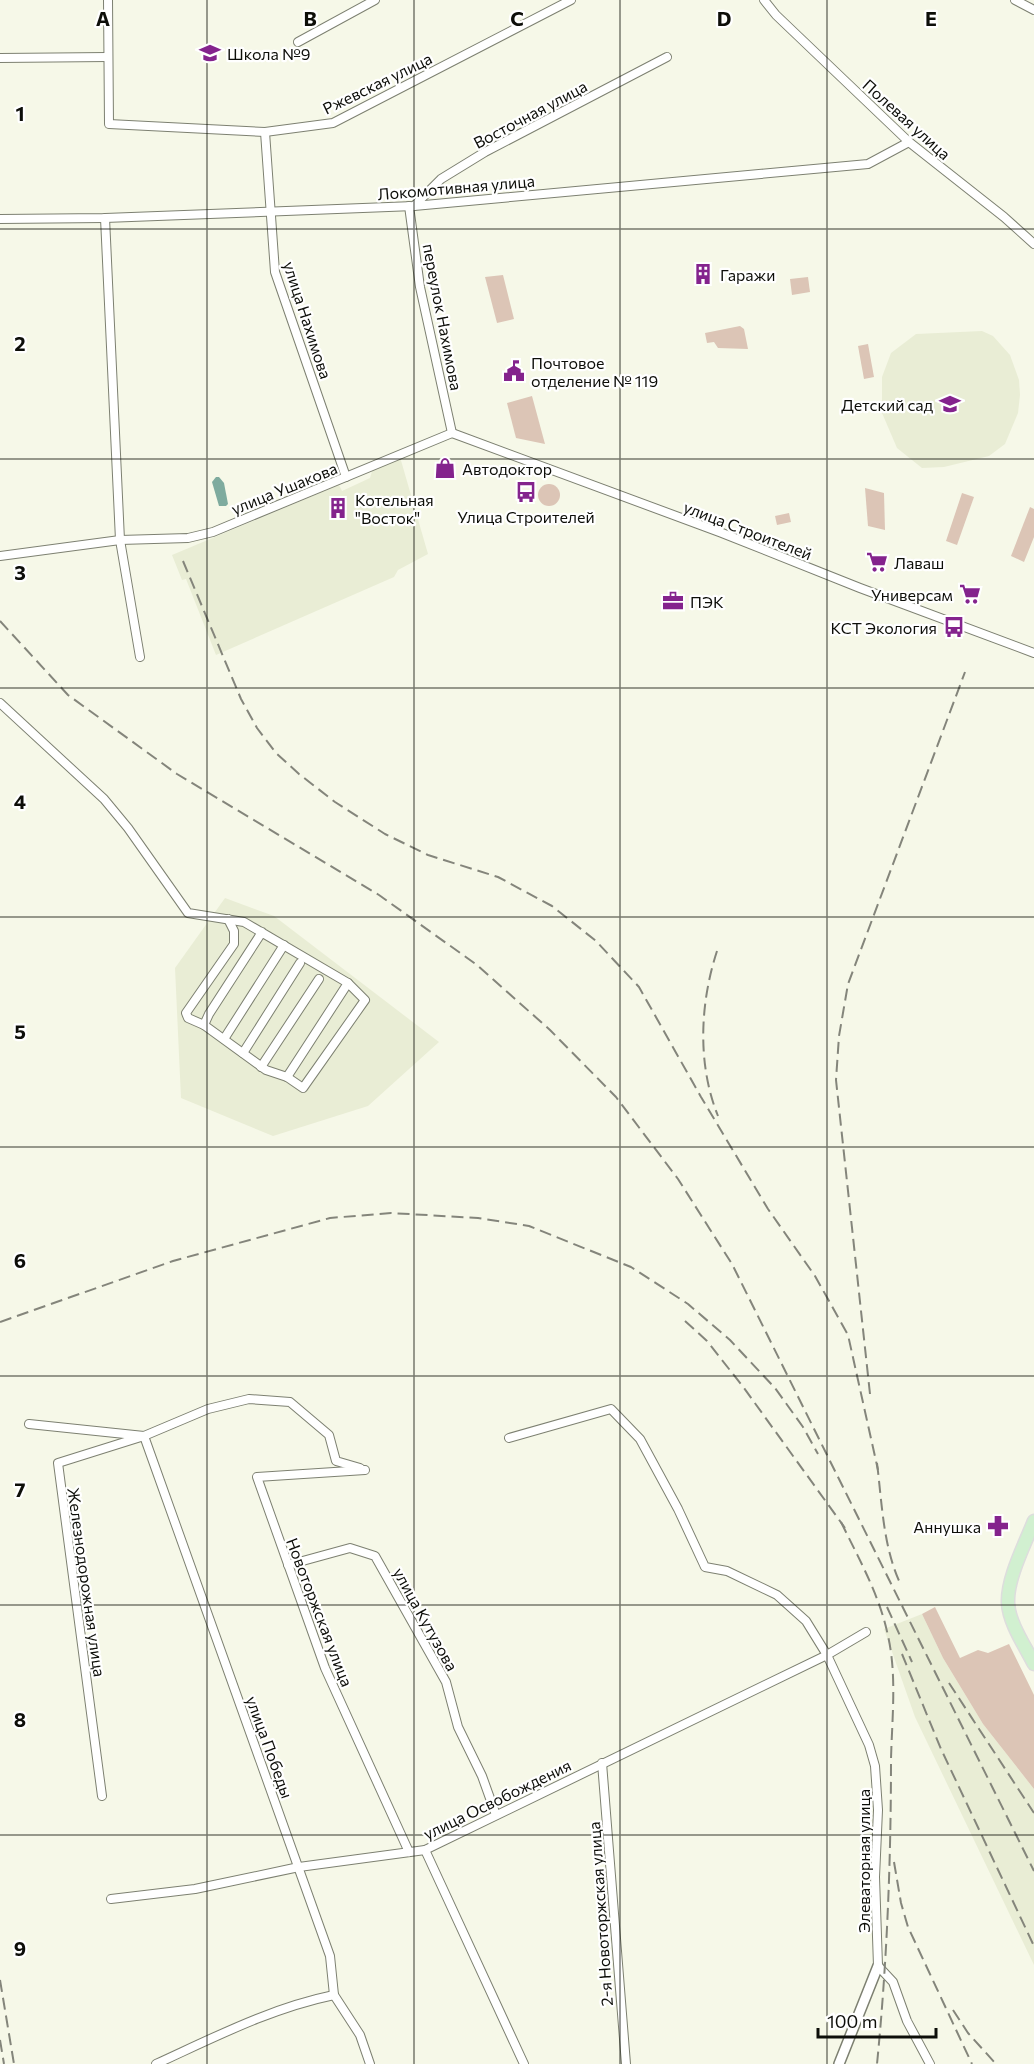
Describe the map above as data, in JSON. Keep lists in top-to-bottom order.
{
  "streets": {
    "street": [
      "Ржевская улица",
      "Восточная улица",
      "Полевая улица",
      "Локомотивная улица",
      "переулок Нахимова",
      "улица Нахимова",
      "улица Ушакова",
      "улица Строителей",
      "Железнодорожная улица",
      "Новоторжская улица",
      "улица Кутузова",
      "улица Победы",
      "улица Освобождения",
      "Элеваторная улица",
      "2-я Новоторжская улица"
    ]
  },
  "crossings": [
    ["Ржевская улица", "улица Нахимова"],
    ["Восточная улица", "Локомотивная улица"],
    ["Восточная улица", "переулок Нахимова"],
    ["Полевая улица", "Локомотивная улица"],
    ["Локомотивная улица", "переулок Нахимова"],
    ["Локомотивная улица", "улица Нахимова"],
    ["переулок Нахимова", "улица Ушакова"],
    ["переулок Нахимова", "улица Строителей"],
    ["улица Нахимова", "улица Ушакова"],
    ["улица Ушакова", "улица Строителей"],
    ["Железнодорожная улица", "Новоторжская улица"],
    ["Железнодорожная улица", "улица Победы"],
    ["Новоторжская улица", "улица Кутузова"],
    ["Новоторжская улица", "улица Победы"],
    ["Новоторжская улица", "улица Освобождения"],
    ["улица Кутузова", "улица Освобождения"],
    ["улица Победы", "улица Освобождения"],
    ["улица Освобождения", "Элеваторная улица"],
    ["улица Освобождения", "2-я Новоторжская улица"]
  ],
  "places": {
    "school or university": ["Школа №9", "Детский сад"],
    "building": ["Гаражи", "Котельная \"Восток\""],
    "public building": ["Почтовое отделение № 119"],
    "shop": ["Автодоктор"],
    "bus stop": ["Улица Строителей", "КСТ Экология"],
    "supermarket": ["Лаваш", "Универсам"],
    "office": ["ПЭК"],
    "pharmacy": ["Аннушка"]
  },
  "scale_bar": "100 m",
  "grid": {
    "columns": [
      "A",
      "B",
      "C",
      "D",
      "E"
    ],
    "rows": [
      "1",
      "2",
      "3",
      "4",
      "5",
      "6",
      "7",
      "8",
      "9"
    ]
  }
}
